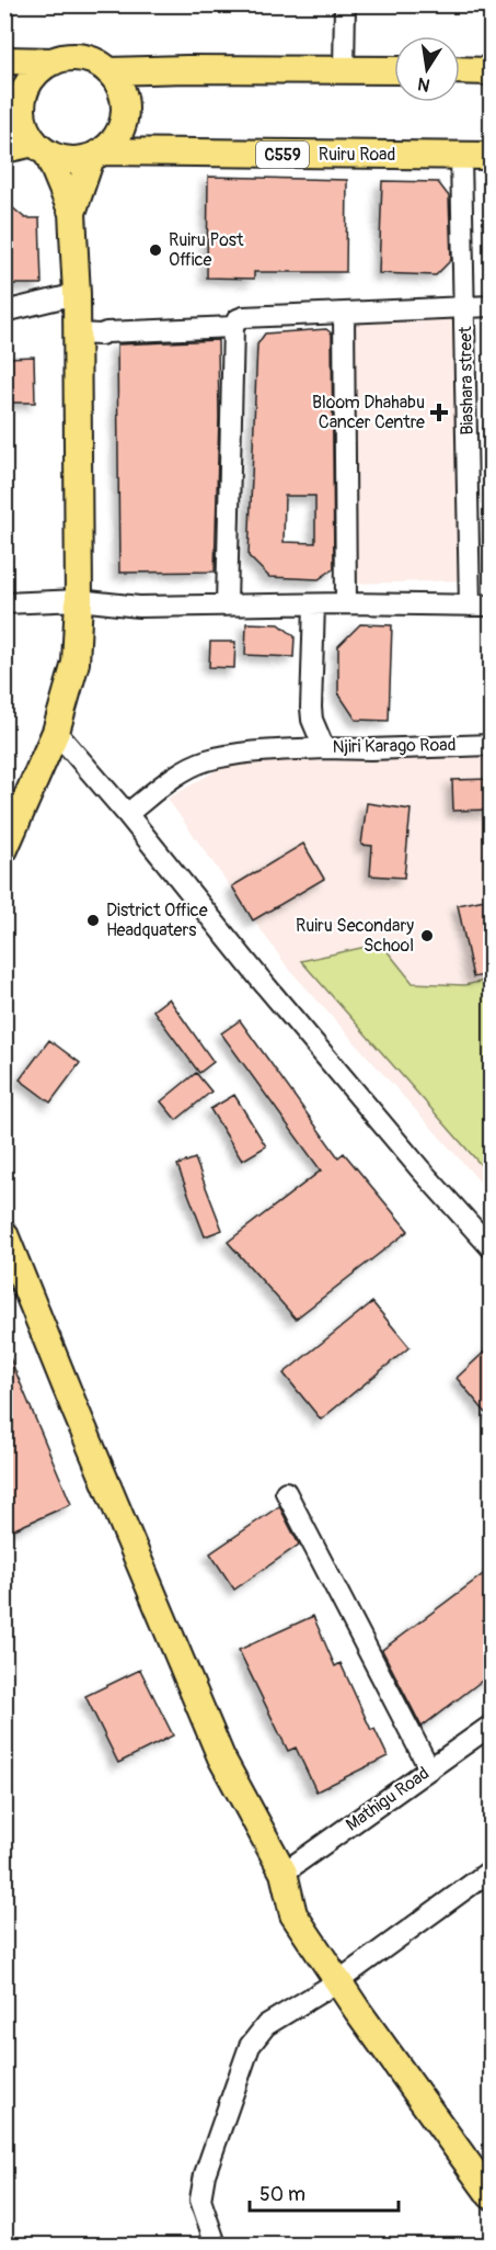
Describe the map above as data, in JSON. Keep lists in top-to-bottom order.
{
  "streets": {
    "main road": ["C559", "Ruiru Road"],
    "street": ["Biashara street", "Njiri Karago Road", "Mathigu Road"]
  },
  "crossings": [
    ["Ruiru Road", "Biashara street"]
  ],
  "places": {
    "other": ["Ruiru Post Office", "District Office Headquaters", "Ruiru Secondary School"],
    "health": ["Bloom Dhahabu Cancer Centre"]
  },
  "scale_bar": "50 m",
  "north": "bottom"
}
